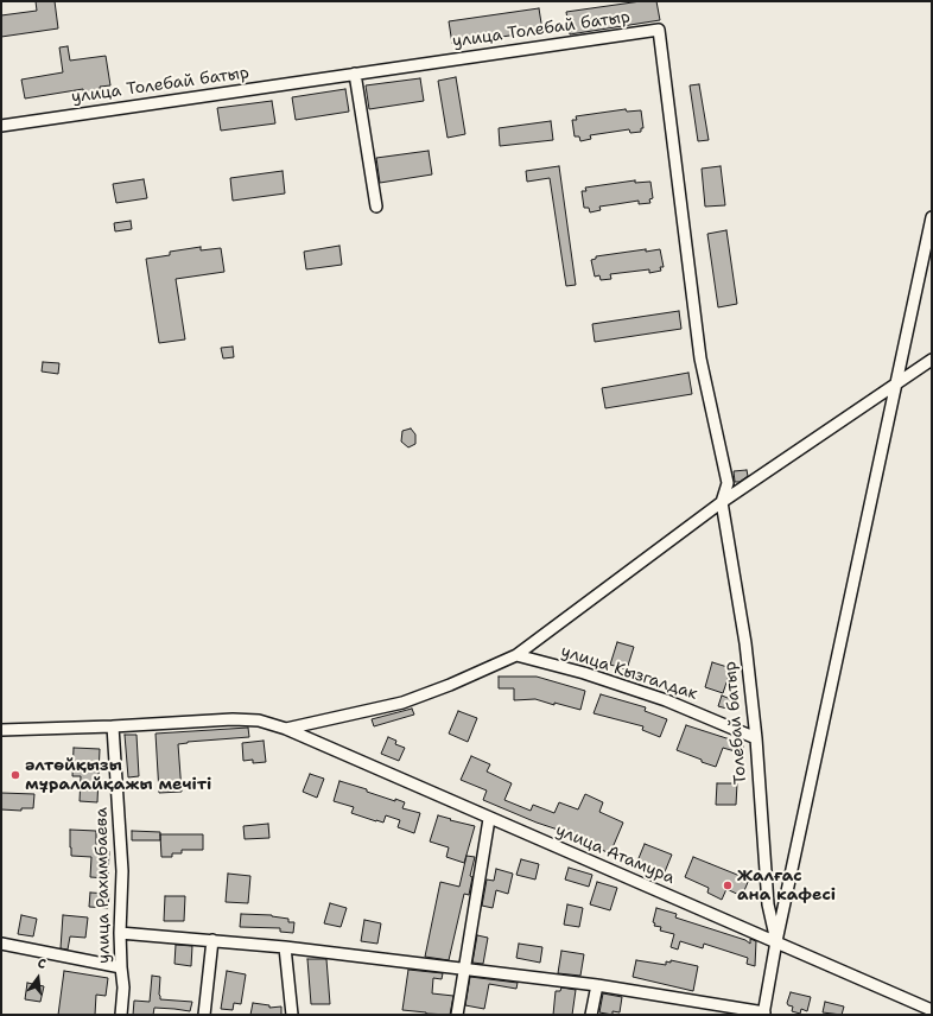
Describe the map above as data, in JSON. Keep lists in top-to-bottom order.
{
  "streets": {
    "street": [
      "улица Толебай батыр",
      "улица Кызгалдак",
      "Толебай батыр",
      "улица Атамура",
      "улица Рахимбаева"
    ]
  },
  "crossings": [
    ["улица Толебай батыр", "Толебай батыр"],
    ["улица Кызгалдак", "Толебай батыр"],
    ["Толебай батыр", "улица Атамура"],
    ["улица Атамура", "улица Рахимбаева"]
  ],
  "places": ["әлтөйқызы мұралайқажы мечіті", "Жалғас ана кафесі"],
  "north": "top"
}
